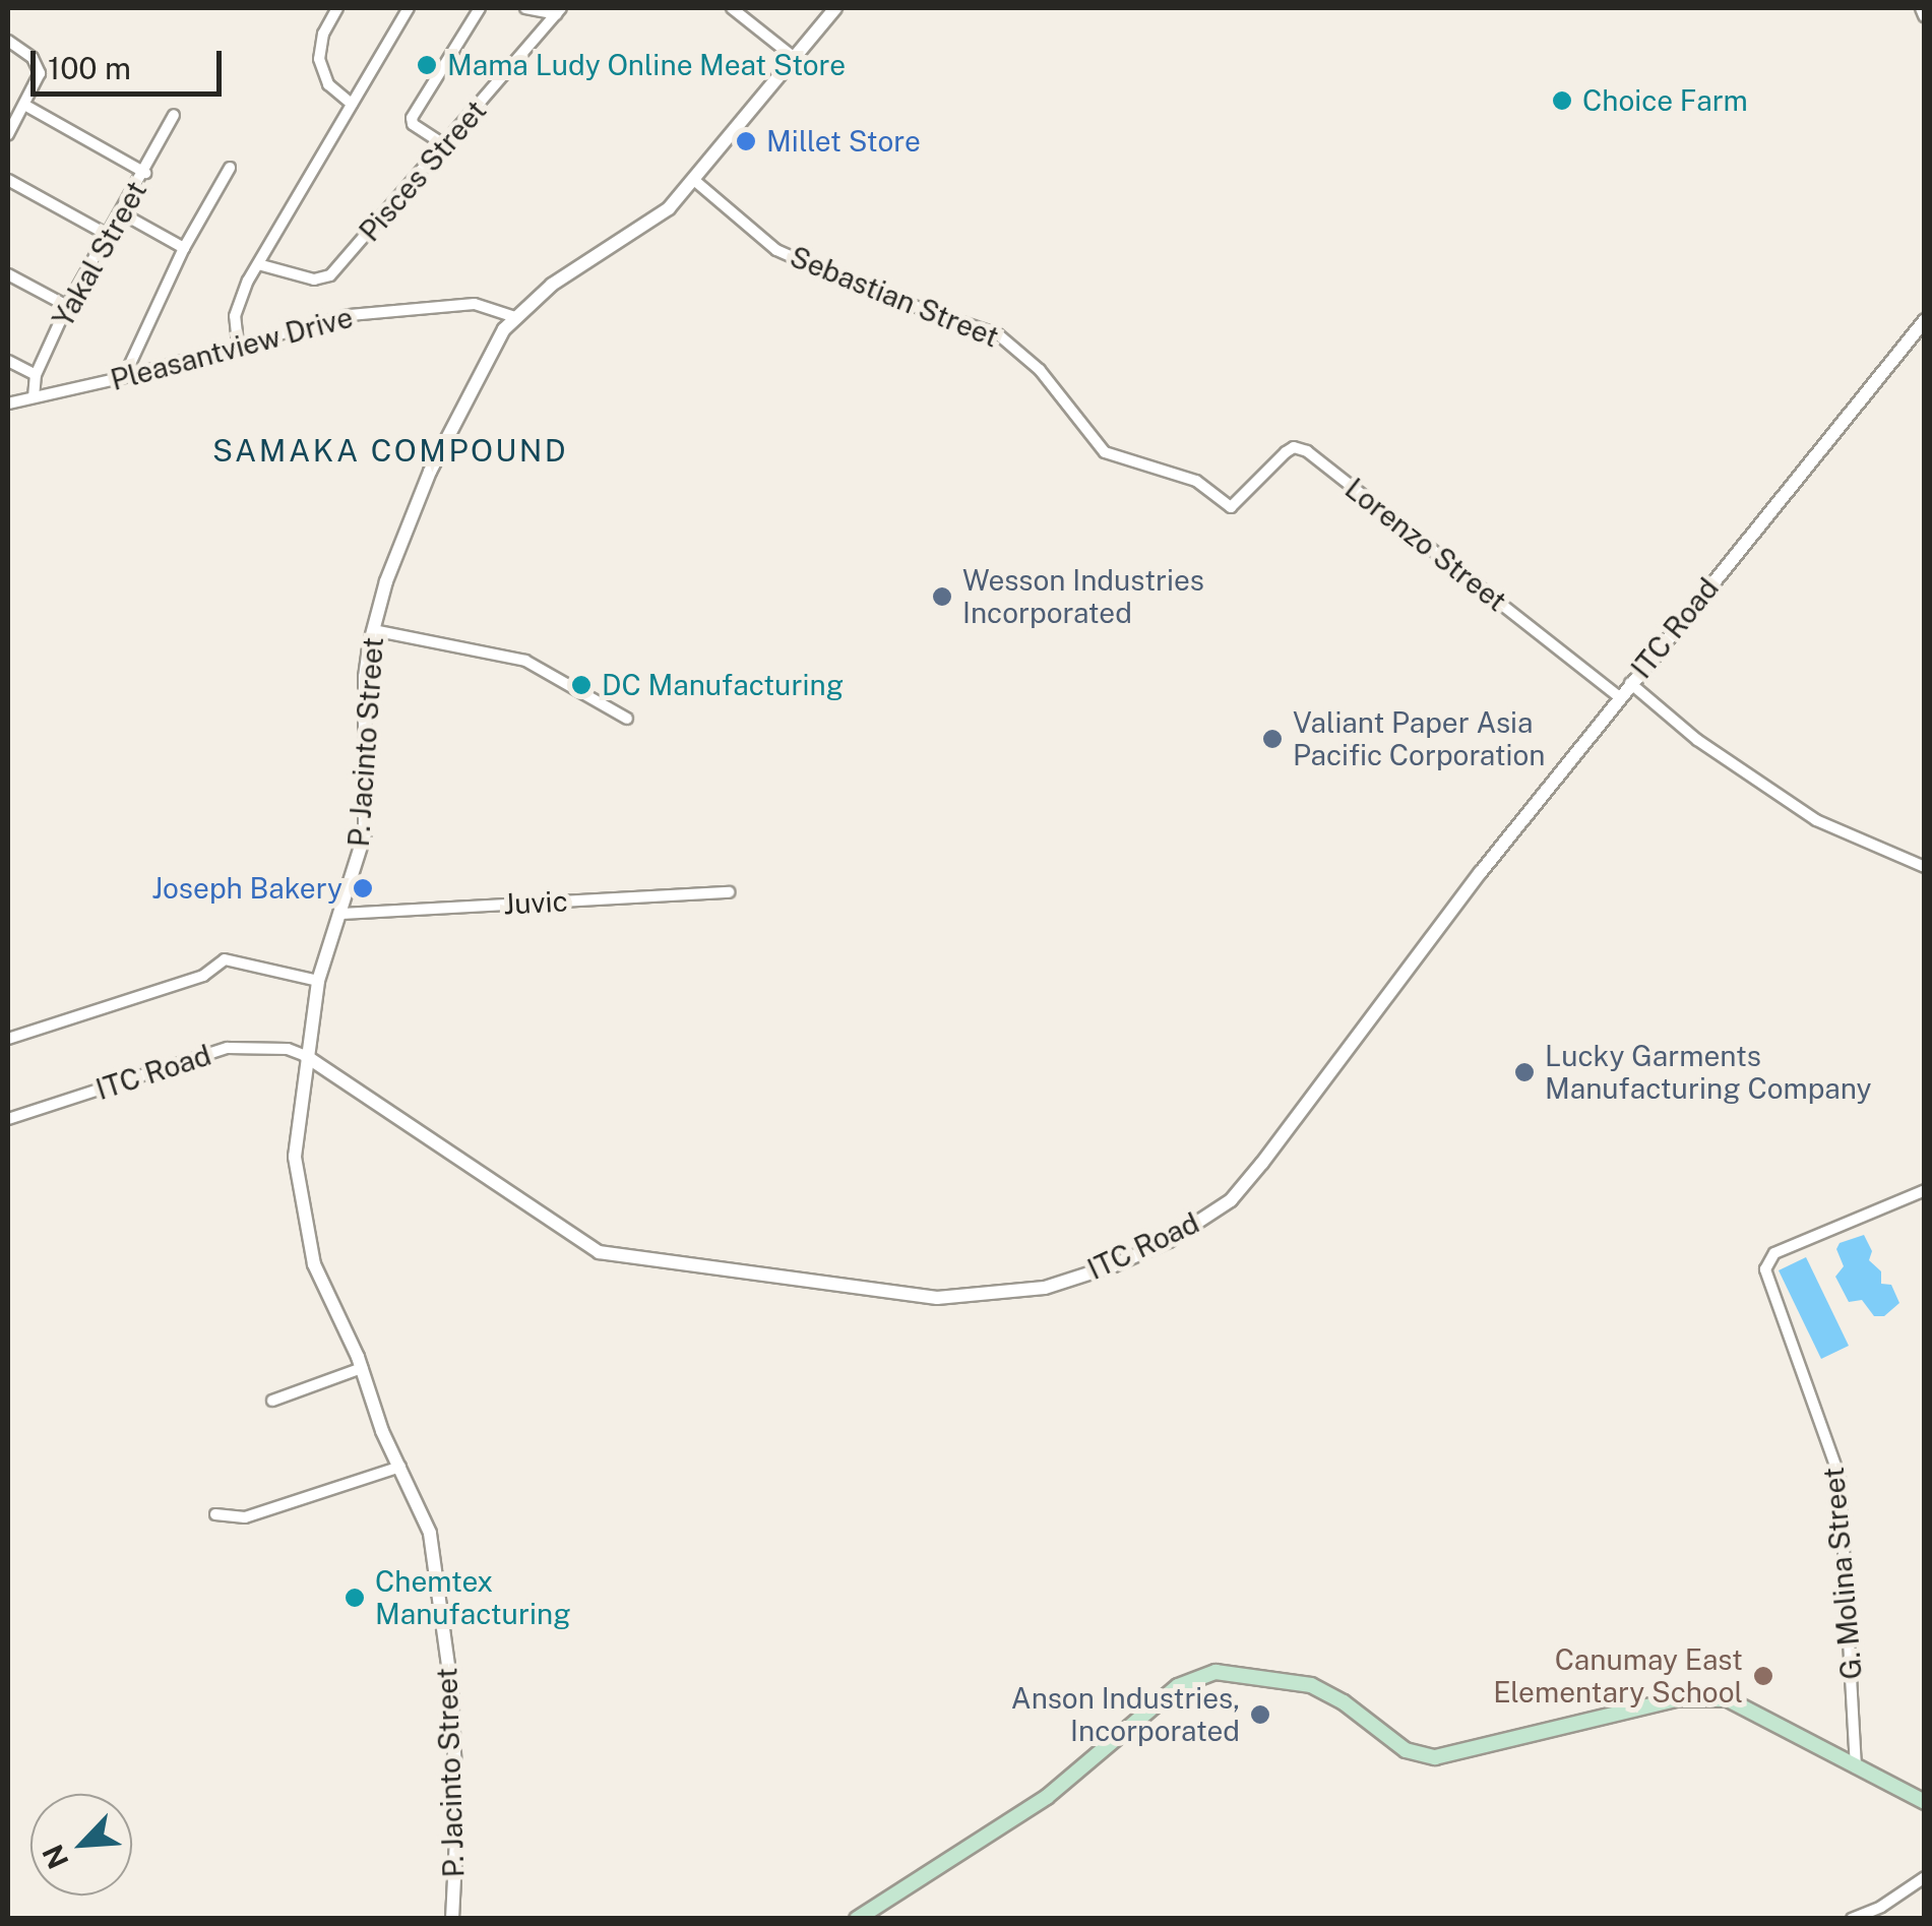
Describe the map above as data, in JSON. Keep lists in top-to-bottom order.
{
  "streets": {
    "street": [
      "Pisces Street",
      "Yakal Street",
      "Sebastian Street",
      "Pleasantview Drive",
      "Lorenzo Street",
      "ITC Road",
      "P. Jacinto Street",
      "Juvic",
      "G. Molina Street"
    ]
  },
  "crossings": [
    ["Yakal Street", "Pleasantview Drive"],
    ["Sebastian Street", "Lorenzo Street"],
    ["Sebastian Street", "P. Jacinto Street"],
    ["Pleasantview Drive", "P. Jacinto Street"],
    ["Lorenzo Street", "ITC Road"],
    ["ITC Road", "P. Jacinto Street"],
    ["P. Jacinto Street", "Juvic"]
  ],
  "districts": ["SAMAKA COMPOUND"],
  "places": [
    "Mama Ludy Online Meat Store",
    "Choice Farm",
    "Millet Store",
    "Wesson Industries Incorporated",
    "DC Manufacturing",
    "Valiant Paper Asia Pacific Corporation",
    "Joseph Bakery",
    "Lucky Garments Manufacturing Company",
    "Chemtex Manufacturing",
    "Canumay East Elementary School",
    "Anson Industries, Incorporated"
  ],
  "scale_bar": "100 m",
  "north": "bottom left"
}
